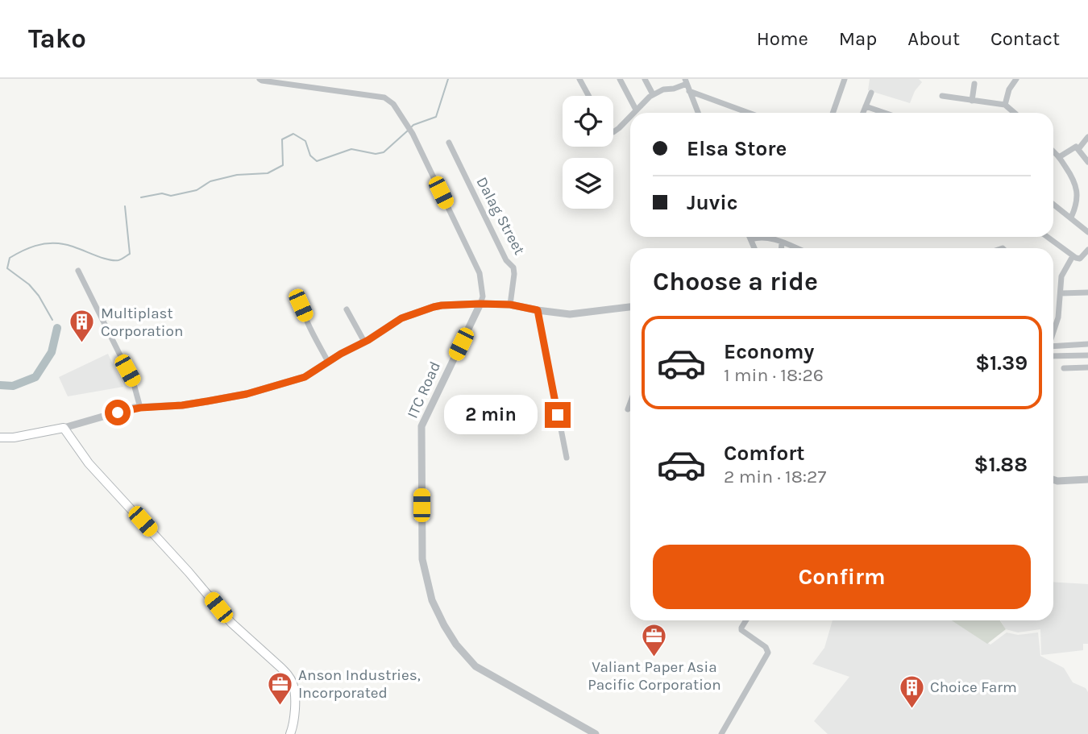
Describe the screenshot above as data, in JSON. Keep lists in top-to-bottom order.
{
  "streets": {
    "street": ["Dalag Street", "ITC Road"]
  },
  "places": {
    "building": ["Multiplast Corporation", "Choice Farm"],
    "office": ["Valiant Paper Asia Pacific Corporation", "Anson Industries, Incorporated"]
  },
  "page": {
    "header": "Tako",
    "nav": [
      "Home",
      "Map",
      "About",
      "Contact"
    ],
    "banner": ["Elsa Store", "Juvic"],
    "heading": "Choose a ride",
    "list": [
      {
        "name": "Economy",
        "note": "1 min · 18:26",
        "value": "$1.39"
      },
      {
        "name": "Comfort",
        "note": "2 min · 18:27",
        "value": "$1.88"
      }
    ],
    "bubble": "2 min",
    "buttons": "Confirm"
  }
}
